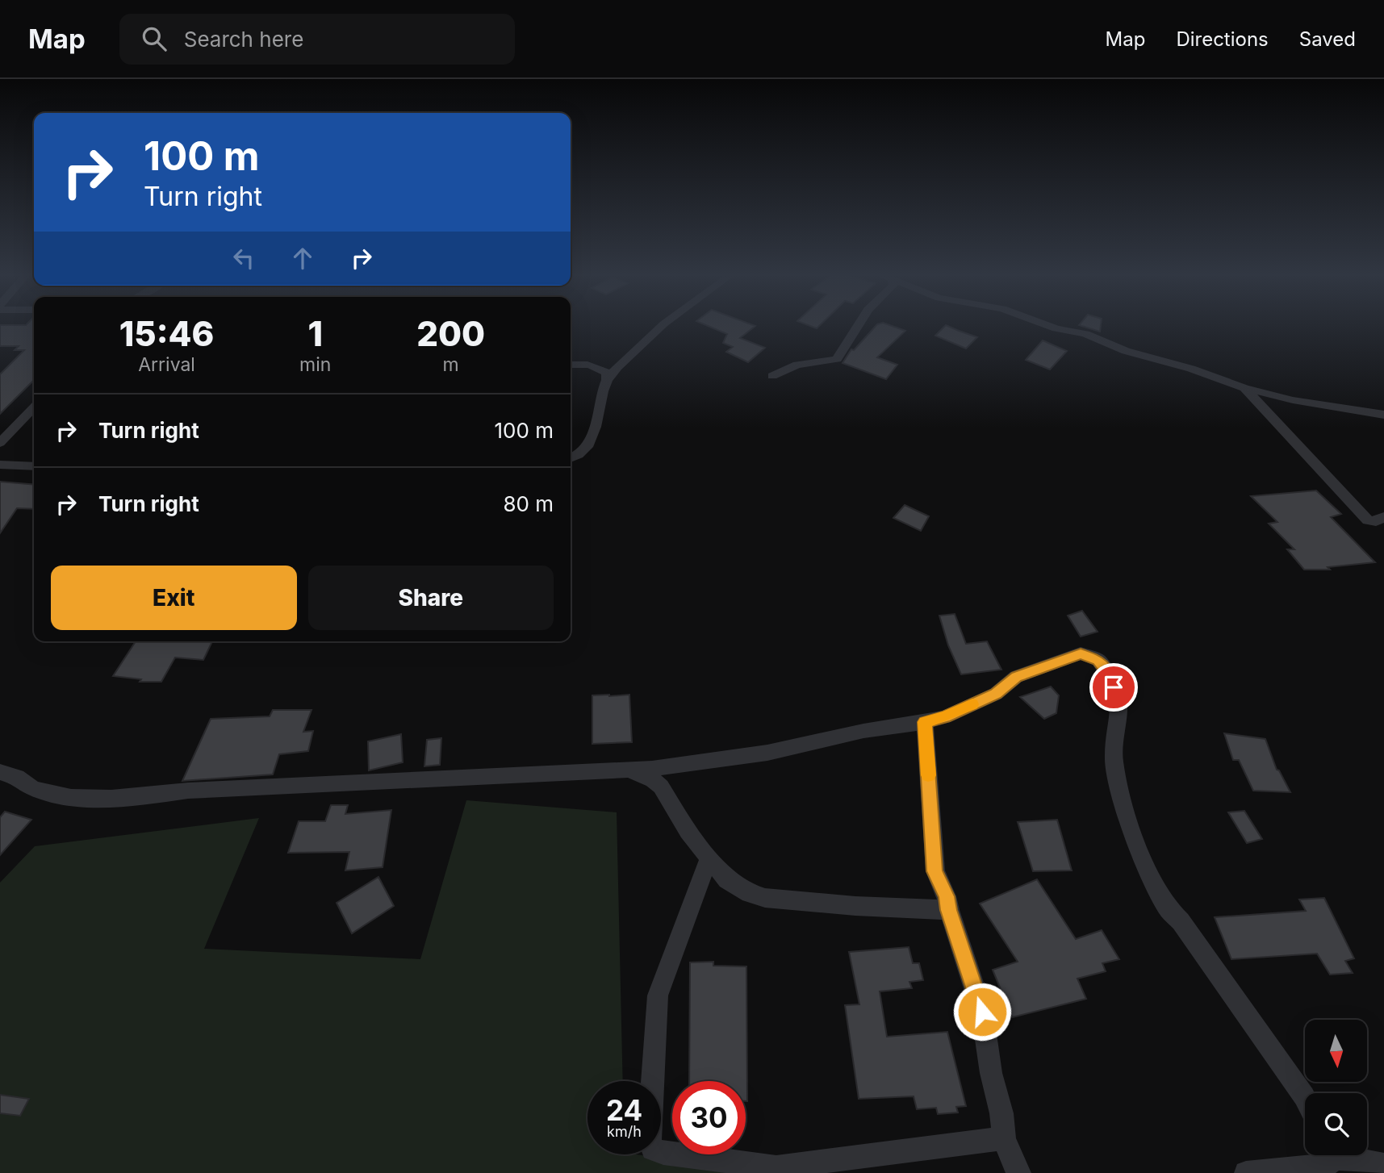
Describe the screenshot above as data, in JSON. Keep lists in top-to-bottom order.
{
  "north": "bottom",
  "page": {
    "header": "Map",
    "search": "Search here",
    "nav": ["Map", "Directions", "Saved"],
    "turn": ["100 m", "Turn right"],
    "eta": [
      "15:46",
      "Arrival",
      "1",
      "min",
      "200",
      "m"
    ],
    "list": [
      {
        "name": "Turn right",
        "value": "100 m"
      },
      {
        "name": "Turn right",
        "value": "80 m"
      }
    ],
    "buttons": ["Exit", "Share"],
    "speed": "24 km/h",
    "limit": "30"
  }
}
